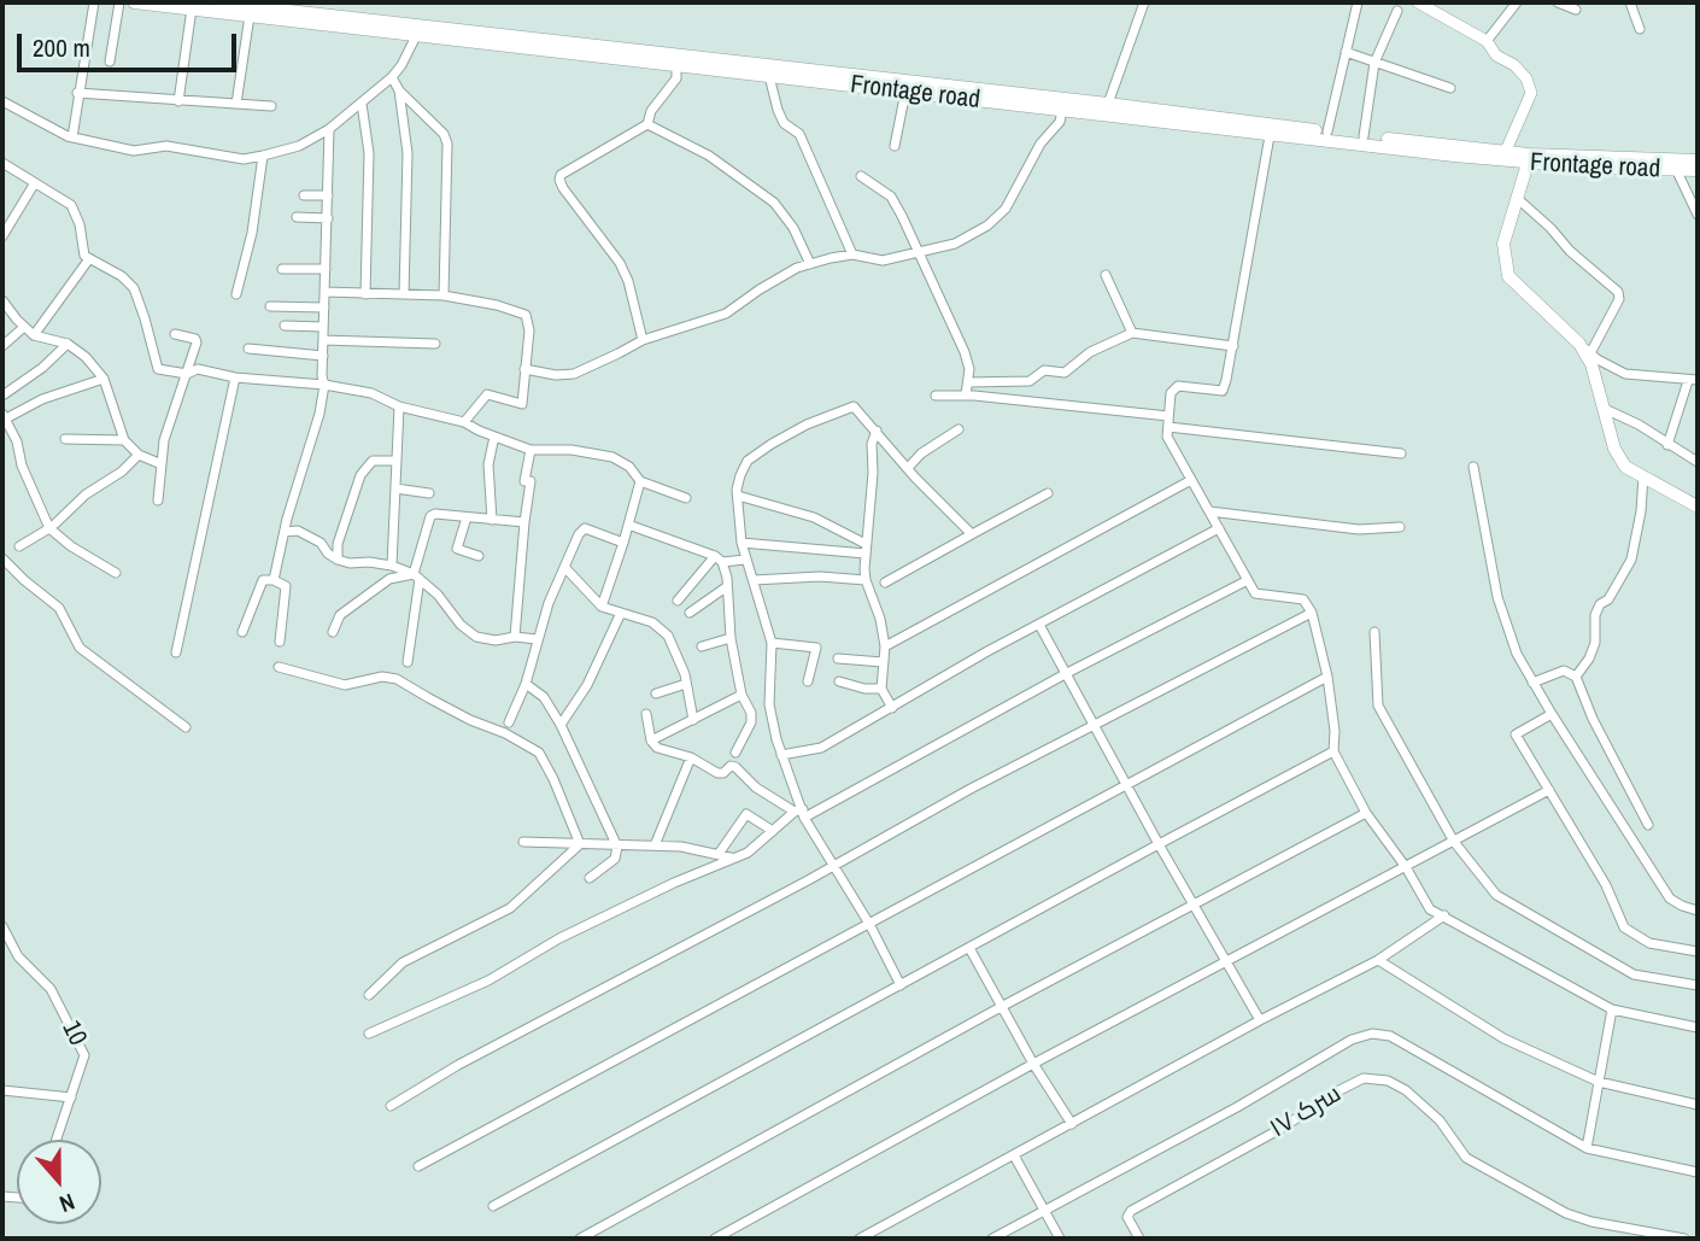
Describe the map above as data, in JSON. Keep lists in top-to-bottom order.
{
  "streets": {
    "main road": ["Frontage road"],
    "street": ["10", "سرک ۱۷"]
  },
  "scale_bar": "200 m",
  "north": "bottom"
}
